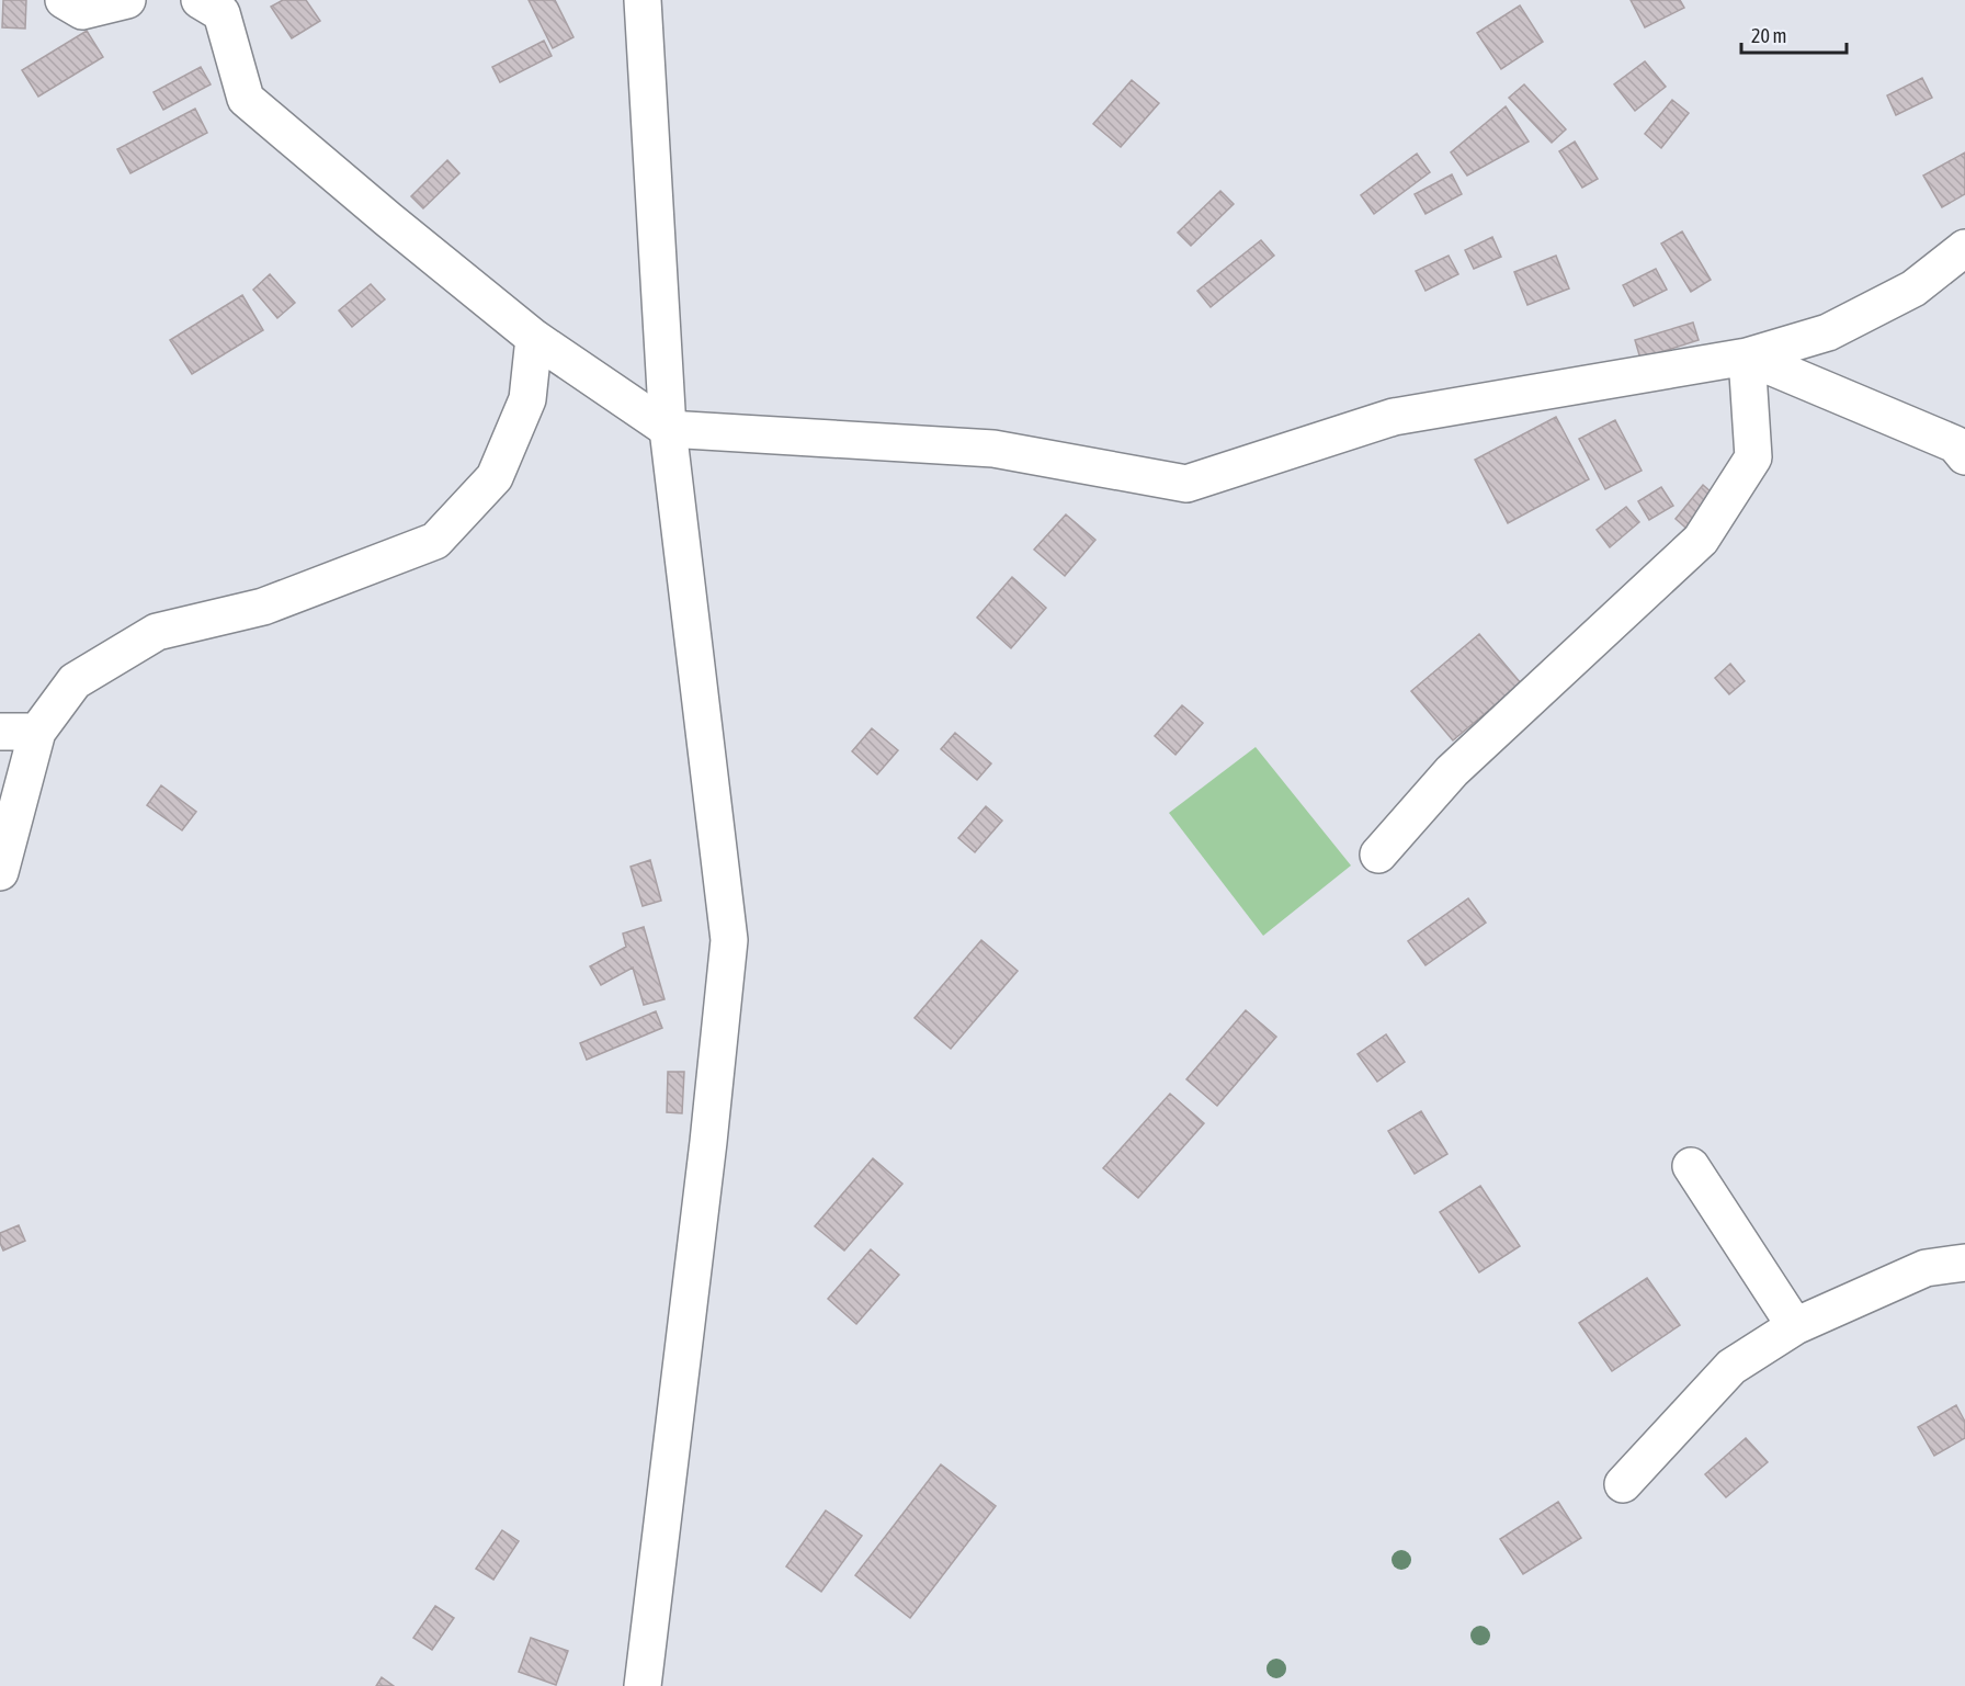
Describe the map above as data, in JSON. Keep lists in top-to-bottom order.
{
  "scale_bar": "20 m"
}
